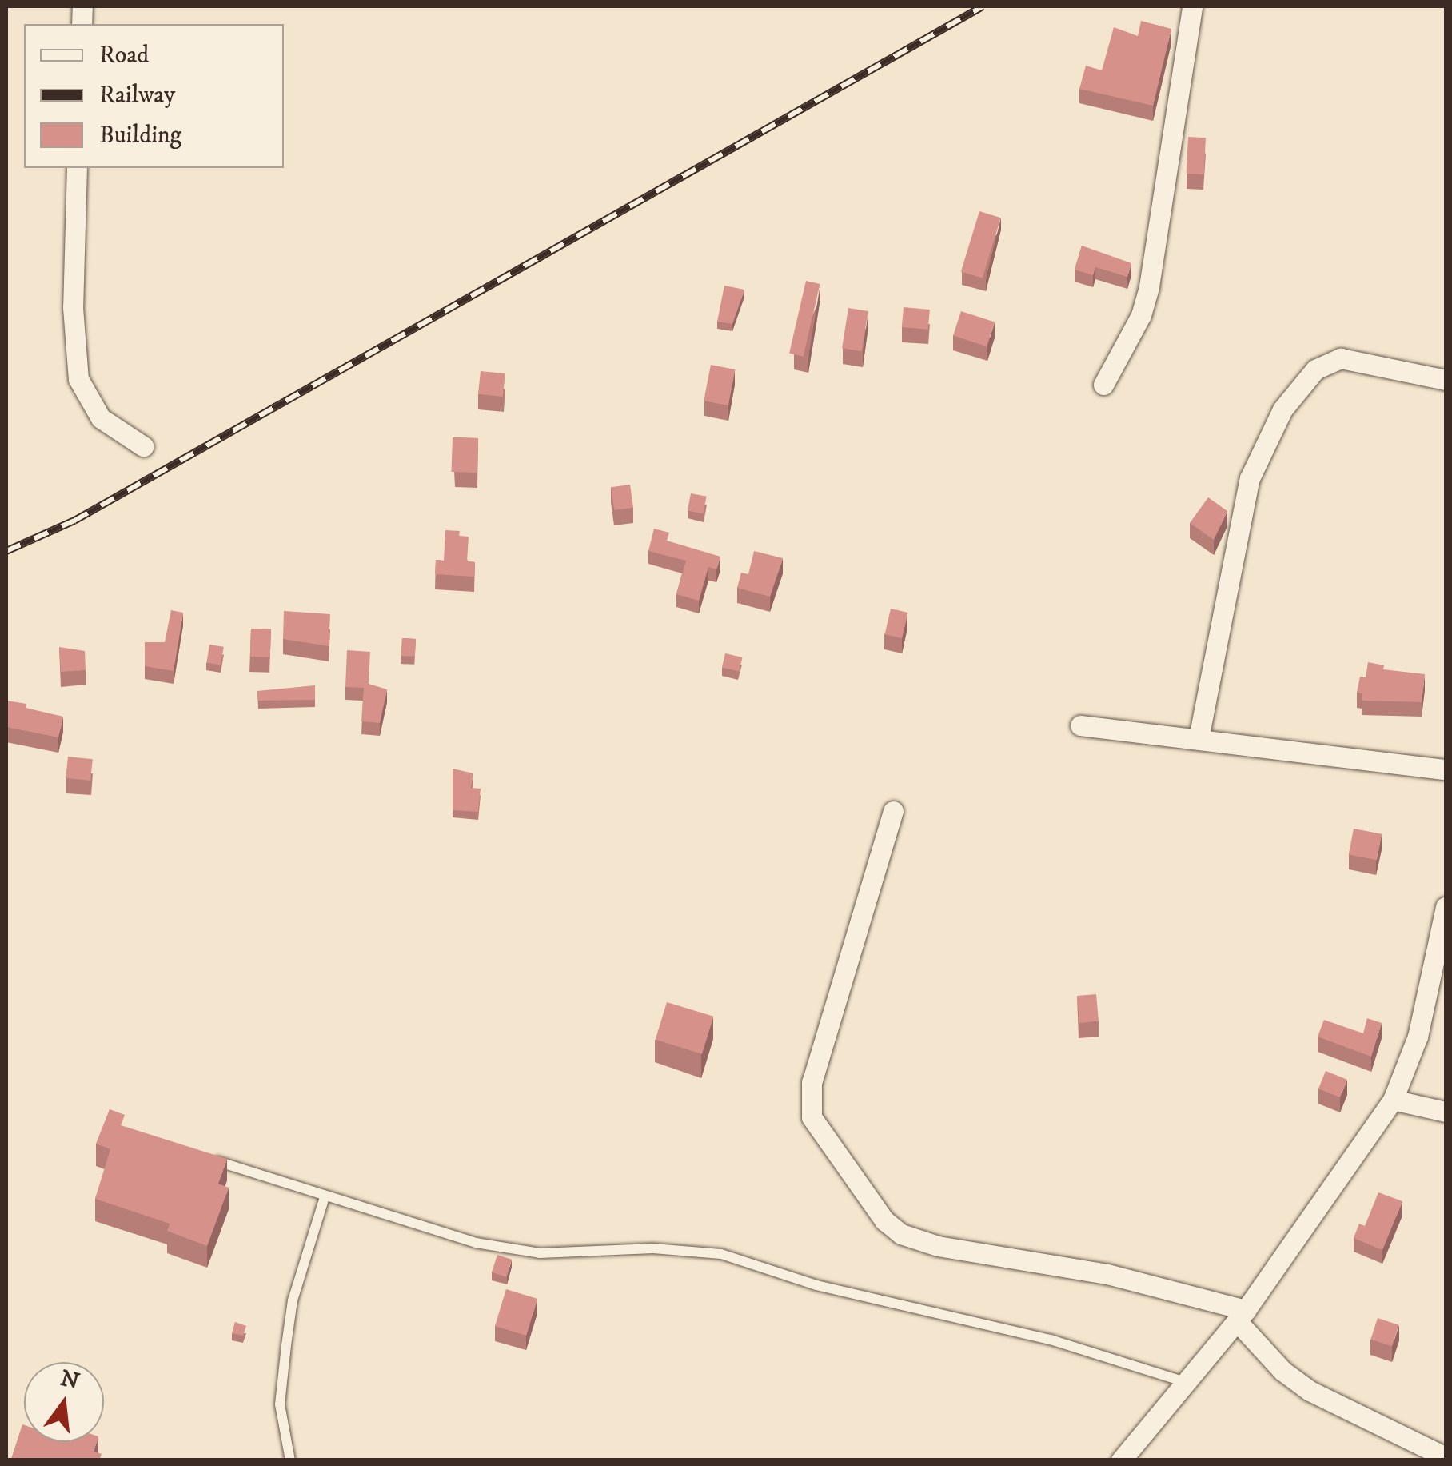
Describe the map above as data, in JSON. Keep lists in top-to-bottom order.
{
  "legend": ["Road", "Railway", "Building"],
  "north": "top"
}
